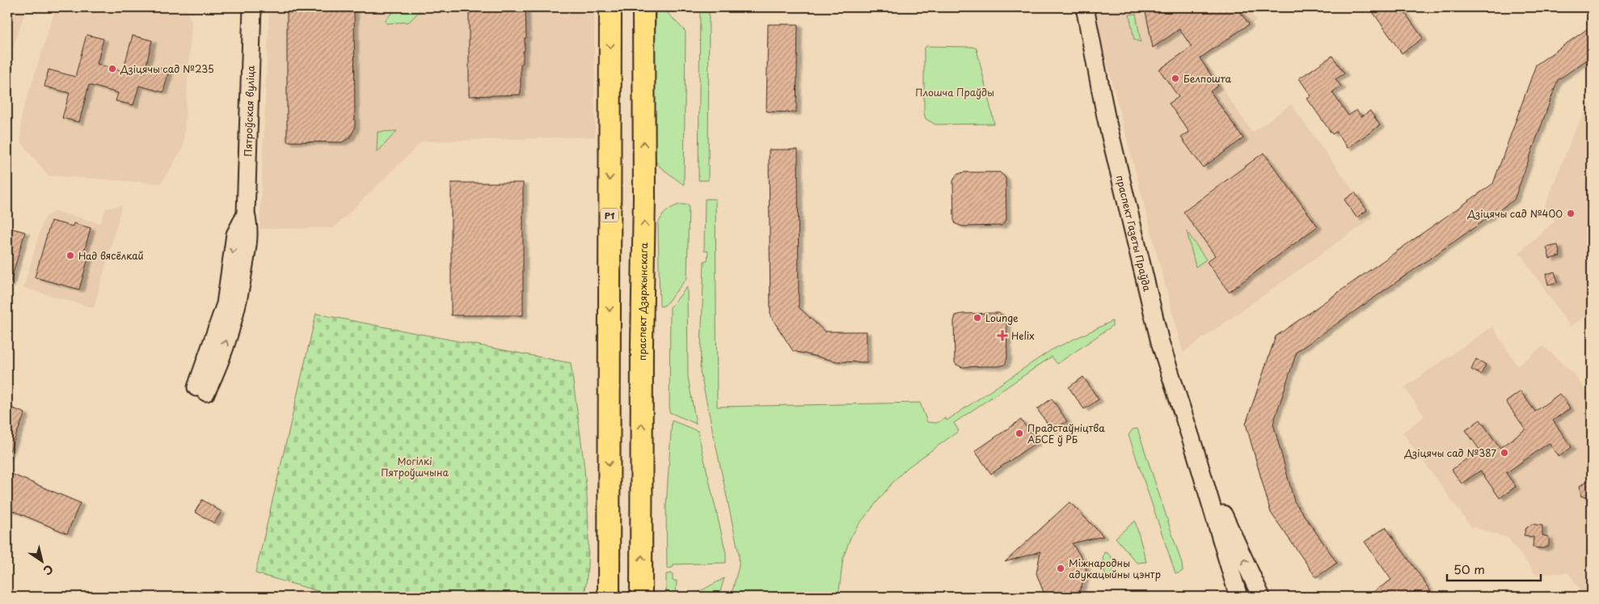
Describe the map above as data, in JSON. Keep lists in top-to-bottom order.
{
  "streets": {
    "main road": ["Р1", "праспект Дзяржынскага"],
    "street": ["Пятроўская вуліца", "праспект Газеты Праўда"]
  },
  "parks": ["Плошча Праўды", "Могілкі Пятроўшчына"],
  "places": {
    "other": [
      "Дзіцячы сад №235",
      "Белпошта",
      "Дзіцячы сад №400",
      "Над вясёлкай",
      "Lounge",
      "Прадстаўніцтва АБСЕ ў РБ",
      "Дзіцячы сад №387",
      "Міжнародны адукацыйны цэнтр"
    ],
    "health": ["Helix"]
  },
  "scale_bar": "50 m",
  "north": "bottom right"
}
